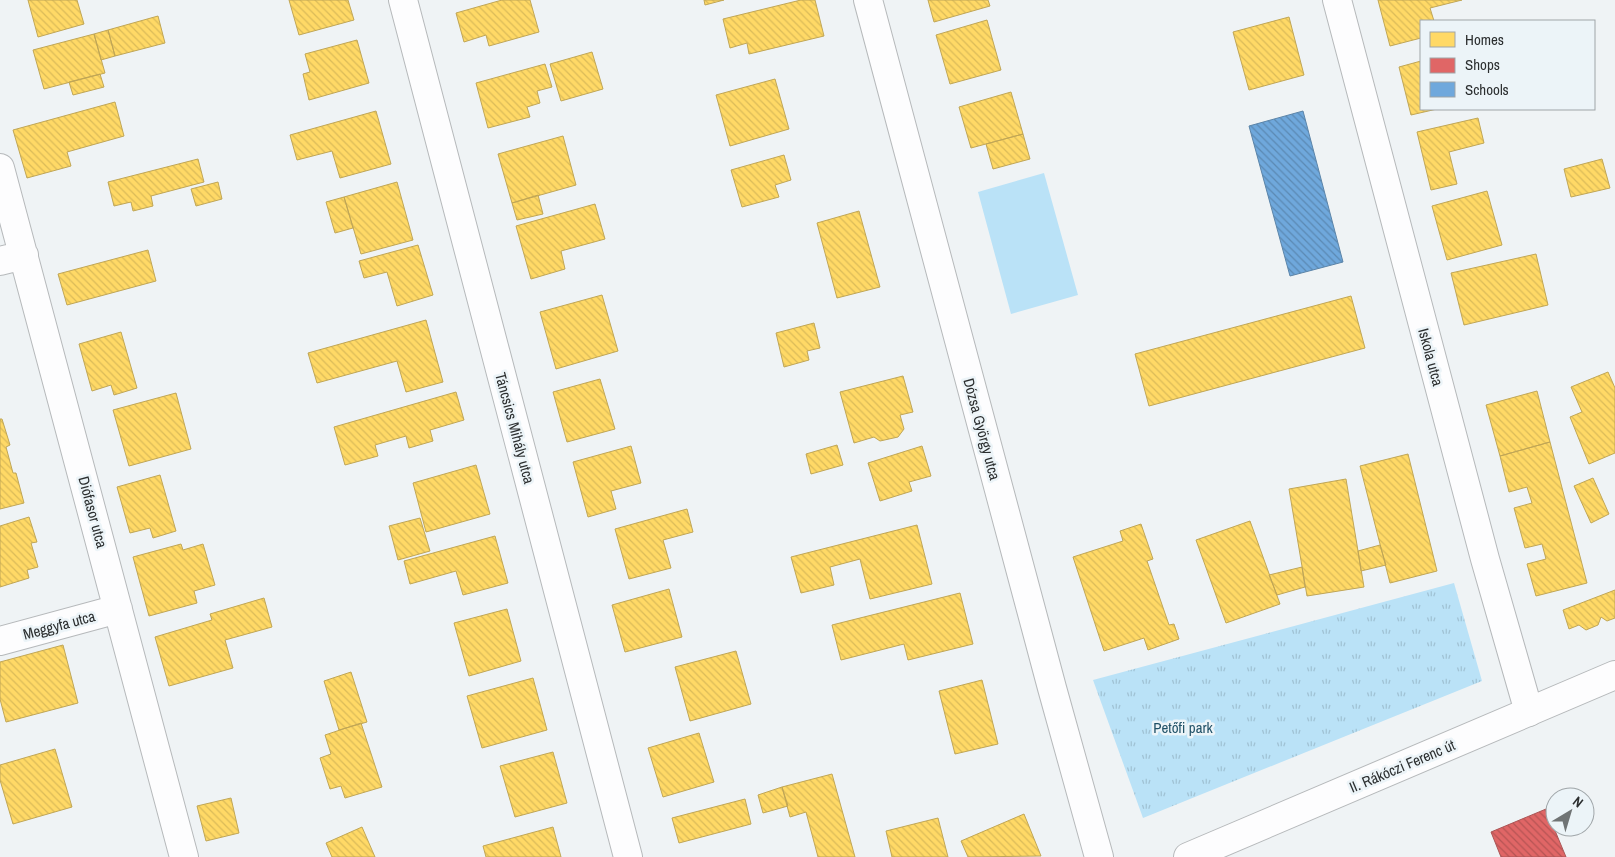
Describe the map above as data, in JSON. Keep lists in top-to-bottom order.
{
  "streets": {
    "street": [
      "Iskola utca",
      "Táncsics Mihály utca",
      "Dózsa György utca",
      "Diófasor utca",
      "Meggyfa utca",
      "II. Rákóczi Ferenc út"
    ]
  },
  "crossings": [
    ["Iskola utca", "II. Rákóczi Ferenc út"],
    ["Diófasor utca", "Meggyfa utca"]
  ],
  "parks": ["Petőfi park"],
  "legend": ["Homes", "Shops", "Schools"],
  "north": "top right"
}
